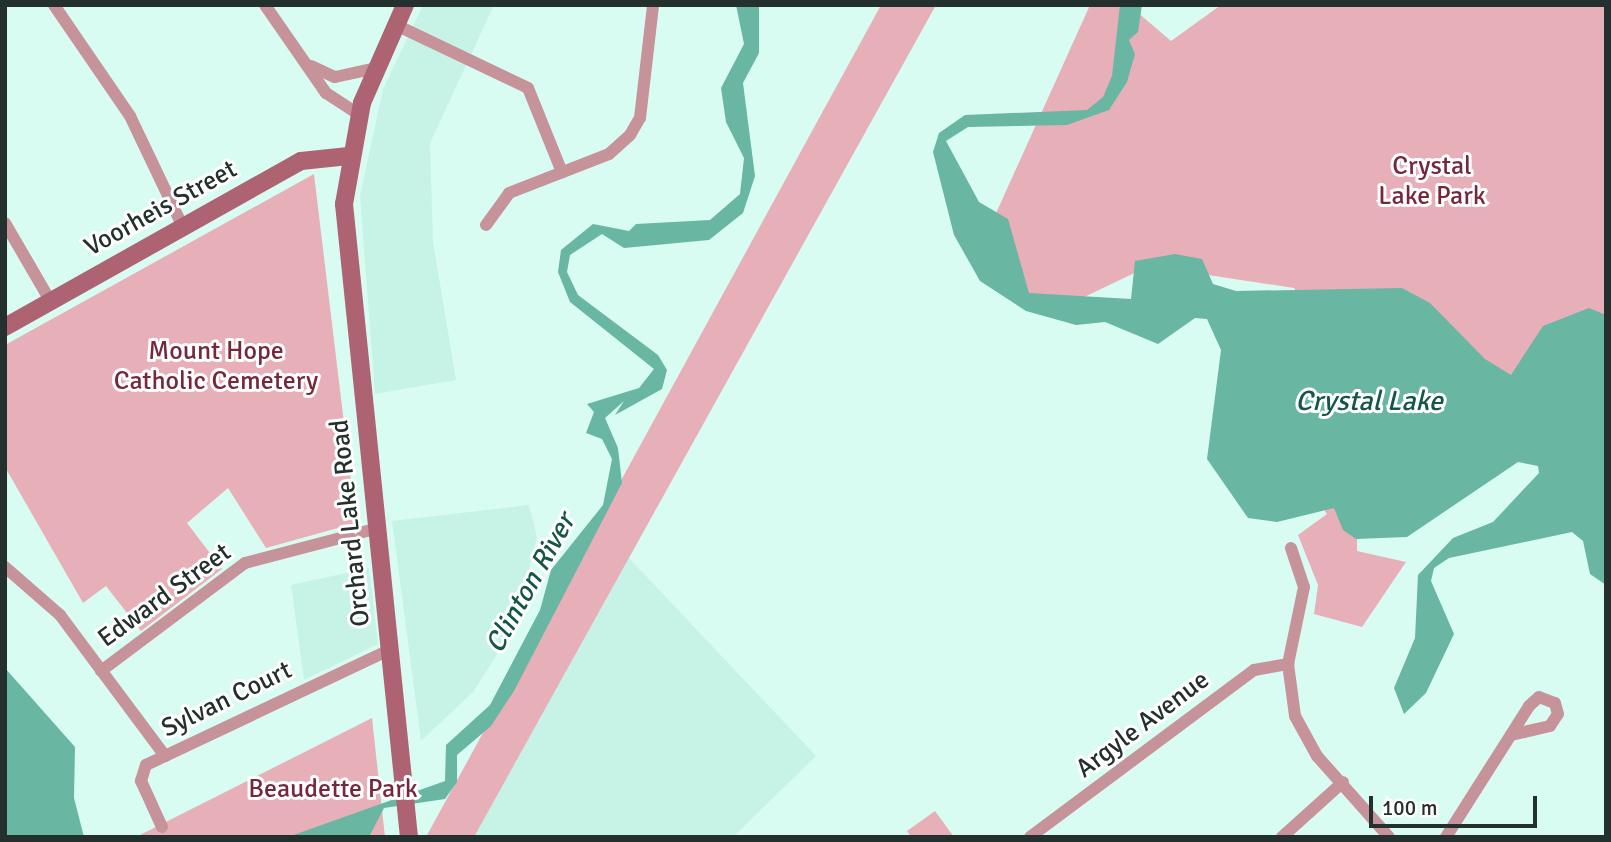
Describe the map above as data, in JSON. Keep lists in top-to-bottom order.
{
  "streets": {
    "main road": ["Voorheis Street", "Orchard Lake Road"],
    "street": ["Edward Street", "Sylvan Court", "Argyle Avenue"]
  },
  "crossings": [
    ["Voorheis Street", "Orchard Lake Road"],
    ["Orchard Lake Road", "Edward Street"],
    ["Orchard Lake Road", "Sylvan Court"]
  ],
  "water": ["Crystal Lake", "Clinton River"],
  "parks": ["Crystal Lake Park", "Mount Hope Catholic Cemetery", "Beaudette Park"],
  "scale_bar": "100 m"
}
